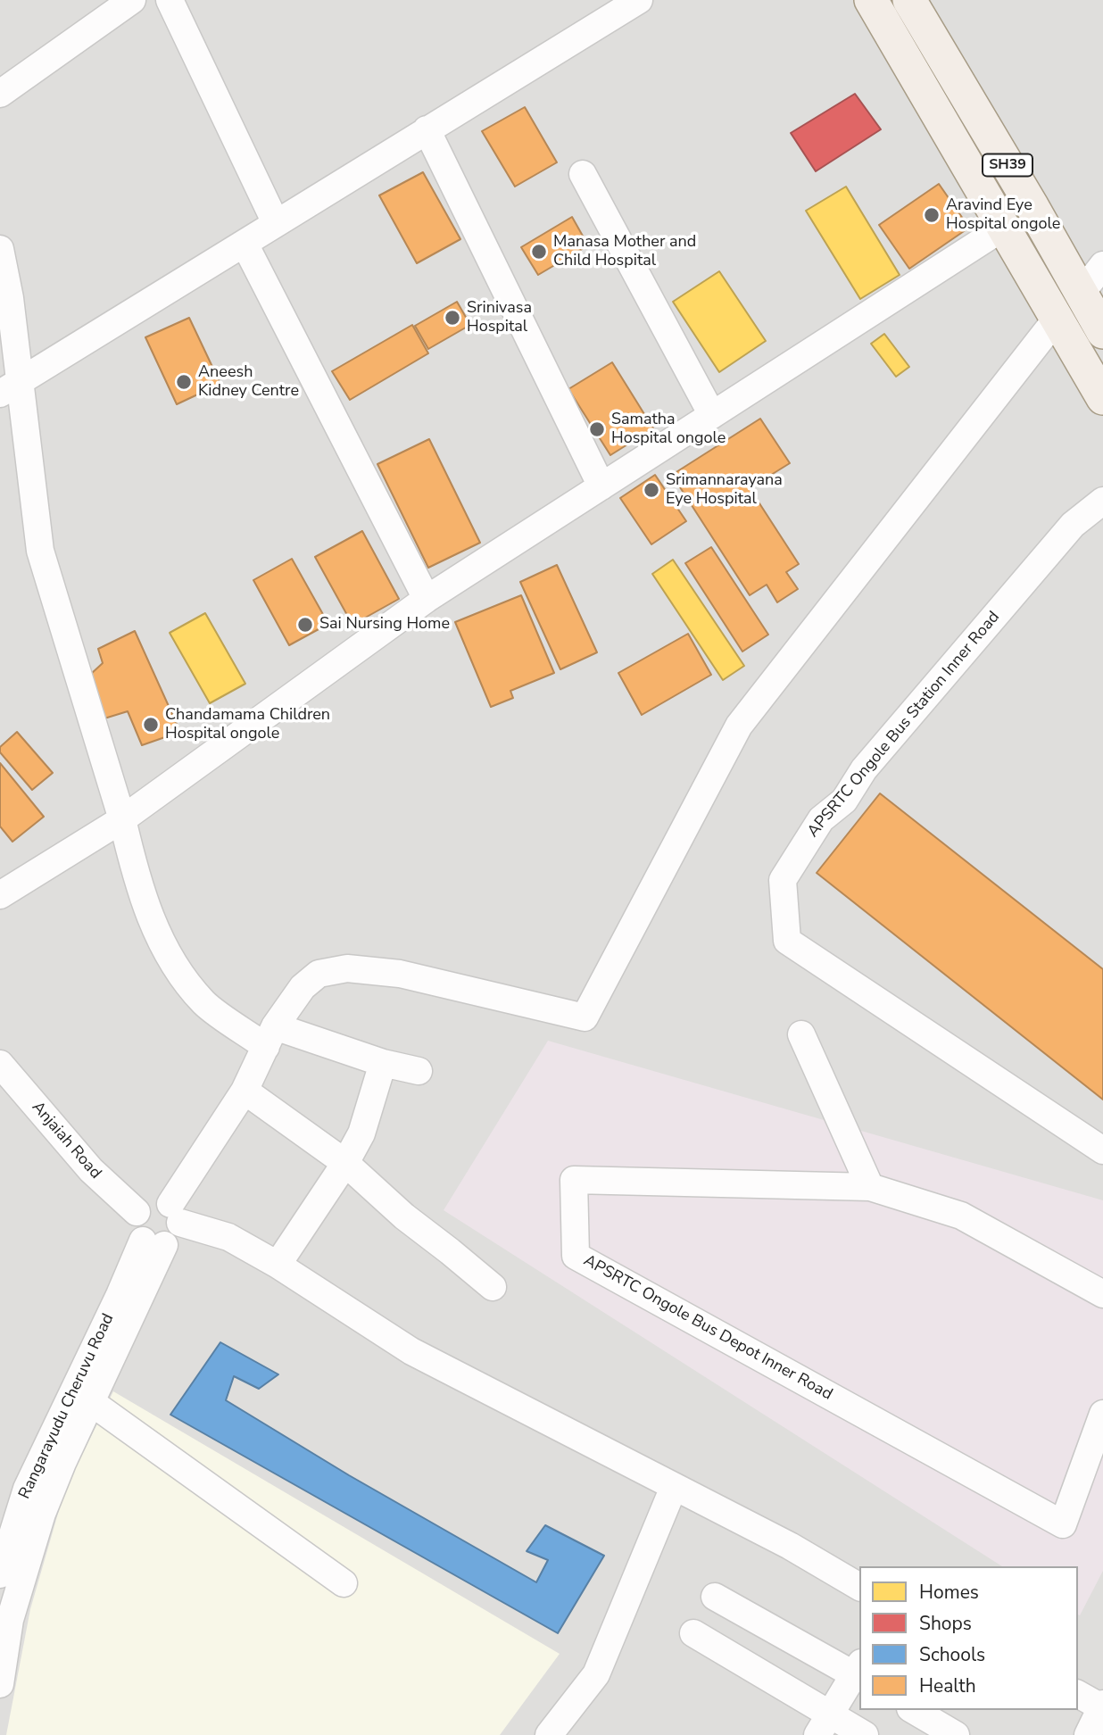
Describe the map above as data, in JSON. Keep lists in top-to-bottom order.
{
  "streets": {
    "main road": ["SH39"],
    "street": [
      "APSRTC Ongole Bus Station Inner Road",
      "Anjaiah Road",
      "APSRTC Ongole Bus Depot Inner Road",
      "Rangarayudu Cheruvu Road"
    ]
  },
  "crossings": [
    ["Anjaiah Road", "Rangarayudu Cheruvu Road"]
  ],
  "places": [
    "Aravind Eye Hospital ongole",
    "Manasa Mother and Child Hospital",
    "Srinivasa Hospital",
    "Aneesh Kidney Centre",
    "Samatha Hospital ongole",
    "Srimannarayana Eye Hospital",
    "Sai Nursing Home",
    "Chandamama Children Hospital ongole"
  ],
  "legend": [
    "Homes",
    "Shops",
    "Schools",
    "Health"
  ]
}
